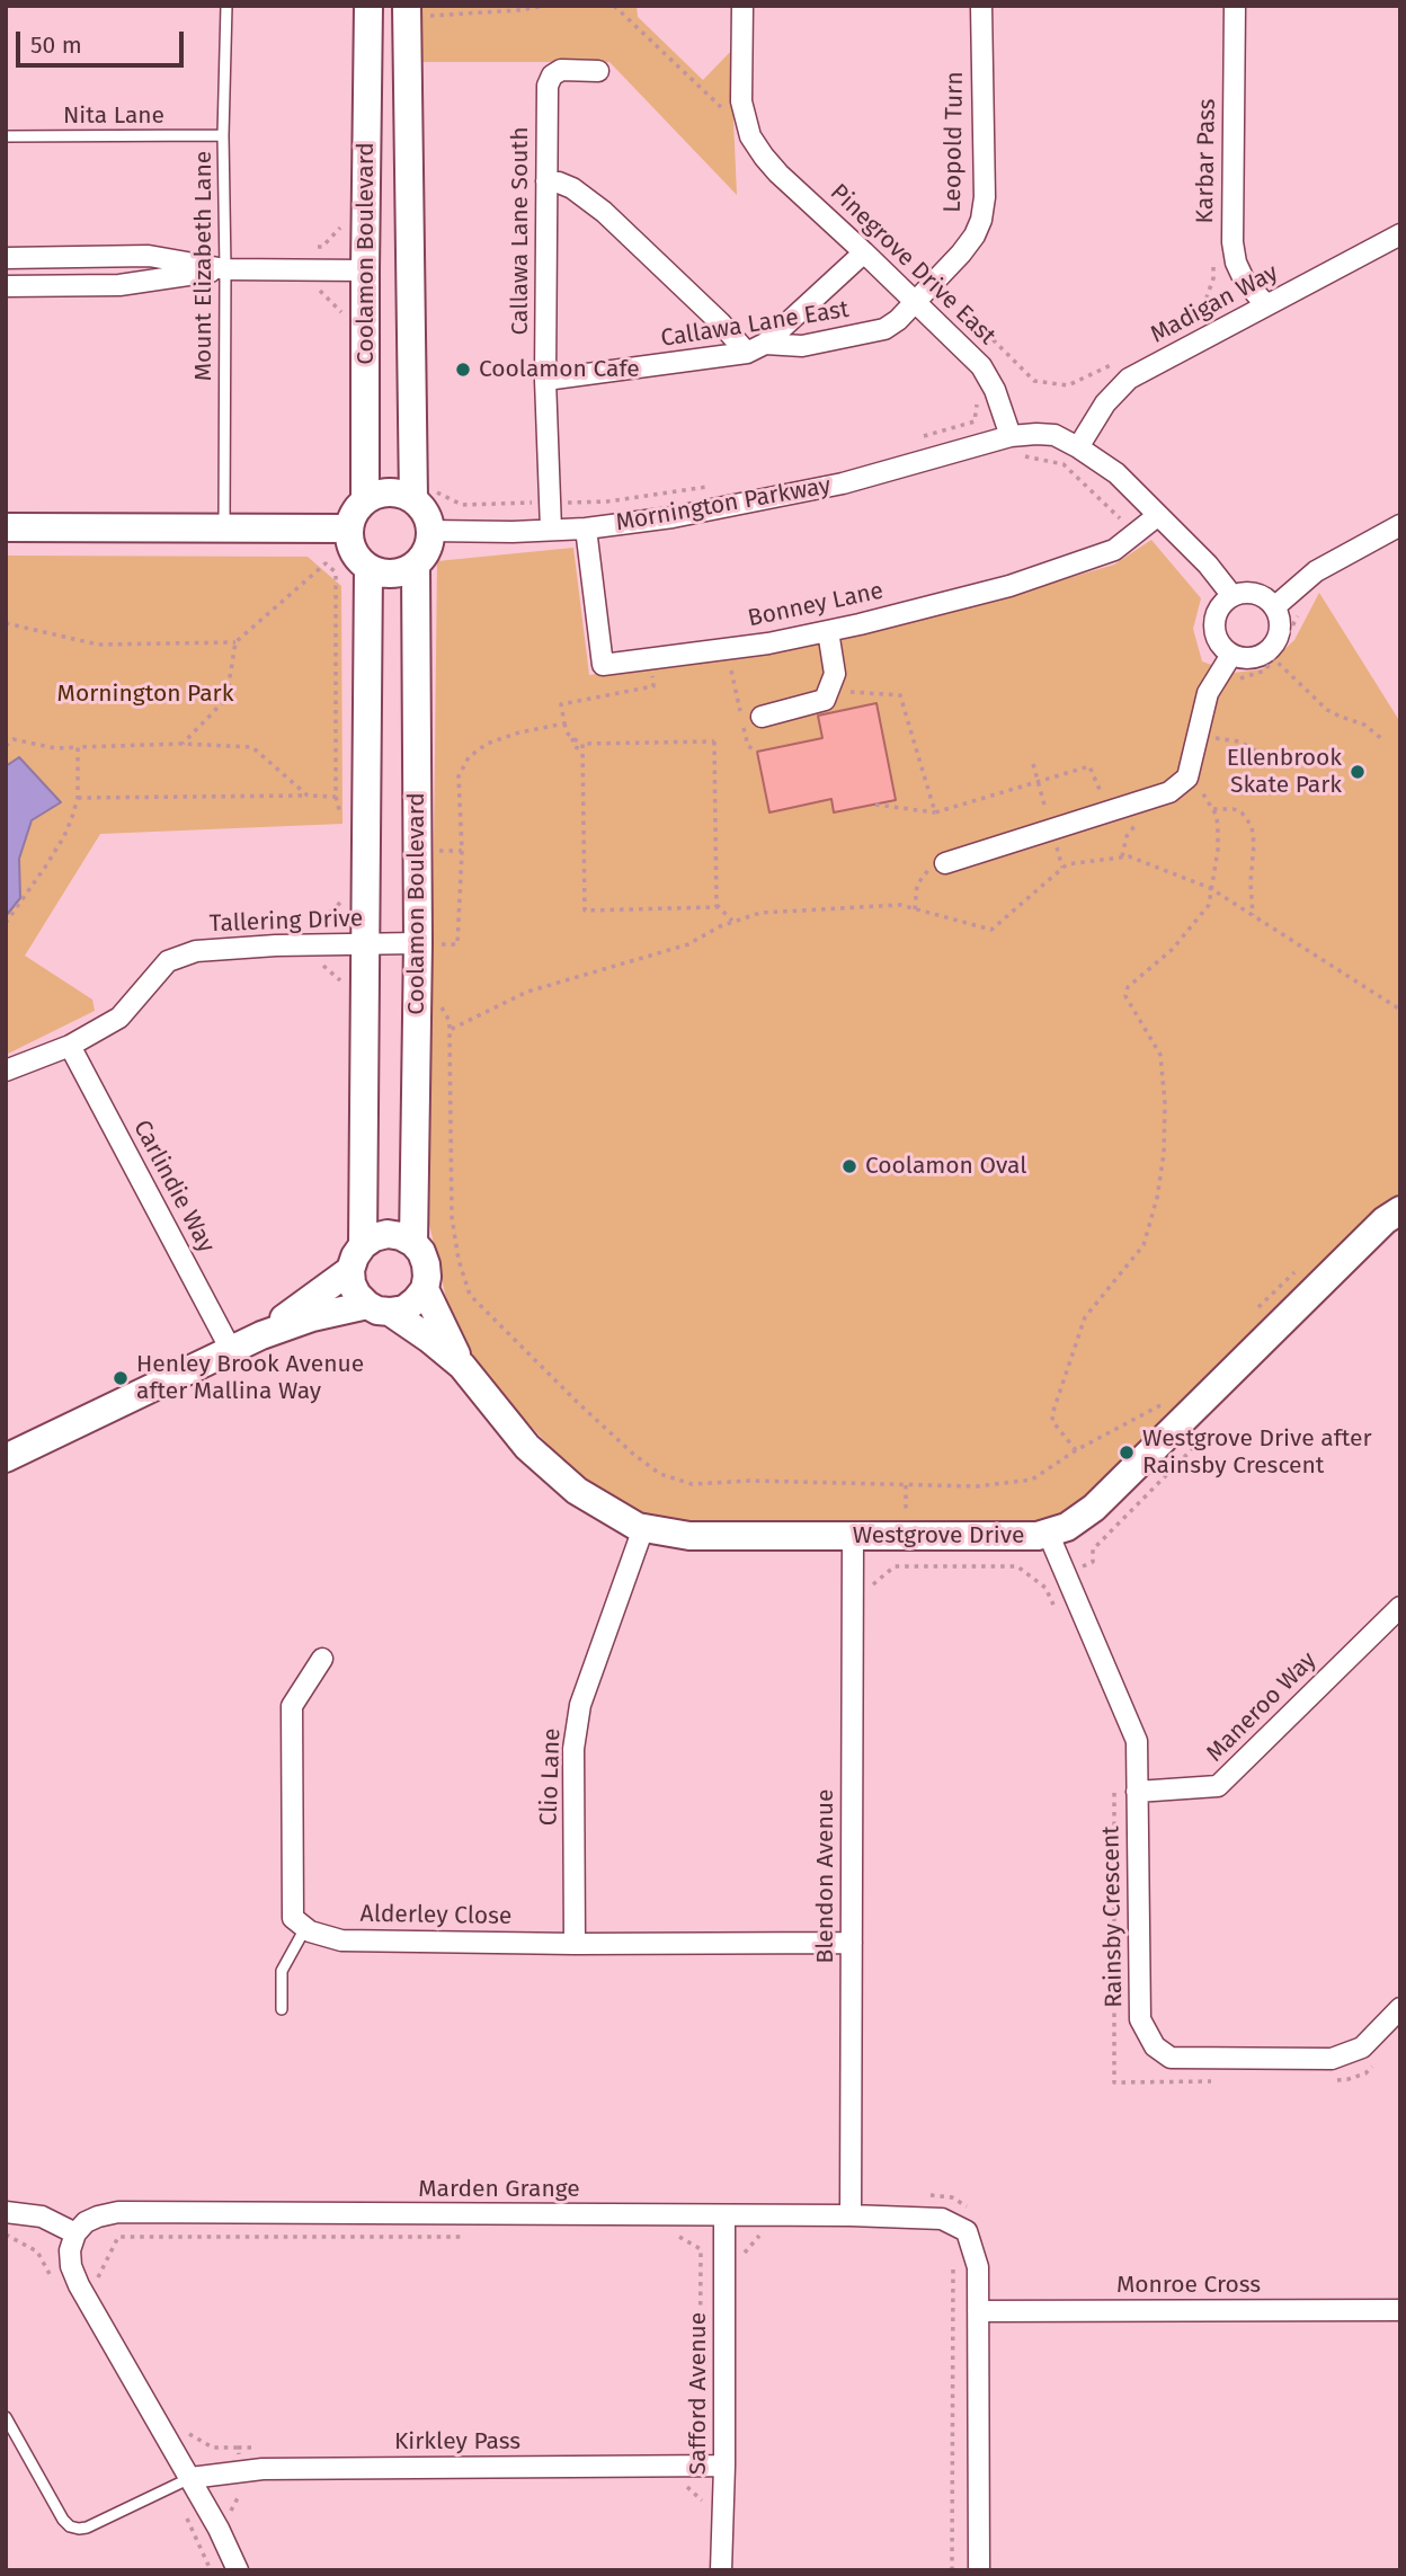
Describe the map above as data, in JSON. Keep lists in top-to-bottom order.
{
  "streets": {
    "street": [
      "Leopold Turn",
      "Karbar Pass",
      "Callawa Lane South",
      "Coolamon Boulevard",
      "Pinegrove Drive East",
      "Madigan Way",
      "Callawa Lane East",
      "Mornington Parkway",
      "Bonney Lane",
      "Tallering Drive",
      "Carlindie Way",
      "Westgrove Drive",
      "Maneroo Way",
      "Clio Lane",
      "Blendon Avenue",
      "Alderley Close",
      "Rainsby Crescent",
      "Marden Grange",
      "Monroe Cross",
      "Safford Avenue",
      "Kirkley Pass"
    ],
    "lane": ["Nita Lane", "Mount Elizabeth Lane"]
  },
  "crossings": [
    ["Nita Lane", "Mount Elizabeth Lane"],
    ["Leopold Turn", "Pinegrove Drive East"],
    ["Leopold Turn", "Callawa Lane East"],
    ["Karbar Pass", "Madigan Way"],
    ["Callawa Lane South", "Callawa Lane East"],
    ["Callawa Lane South", "Mornington Parkway"],
    ["Coolamon Boulevard", "Mornington Parkway"],
    ["Coolamon Boulevard", "Tallering Drive"],
    ["Coolamon Boulevard", "Westgrove Drive"],
    ["Pinegrove Drive East", "Callawa Lane East"],
    ["Pinegrove Drive East", "Mornington Parkway"],
    ["Mornington Parkway", "Bonney Lane"],
    ["Tallering Drive", "Carlindie Way"],
    ["Westgrove Drive", "Clio Lane"],
    ["Westgrove Drive", "Blendon Avenue"],
    ["Westgrove Drive", "Rainsby Crescent"],
    ["Maneroo Way", "Rainsby Crescent"],
    ["Clio Lane", "Alderley Close"],
    ["Blendon Avenue", "Alderley Close"],
    ["Blendon Avenue", "Marden Grange"],
    ["Marden Grange", "Monroe Cross"],
    ["Marden Grange", "Safford Avenue"],
    ["Safford Avenue", "Kirkley Pass"]
  ],
  "parks": ["Mornington Park"],
  "places": [
    "Coolamon Cafe",
    "Ellenbrook Skate Park",
    "Coolamon Oval",
    "Henley Brook Avenue after Mallina Way",
    "Westgrove Drive after Rainsby Crescent"
  ],
  "scale_bar": "50 m"
}
